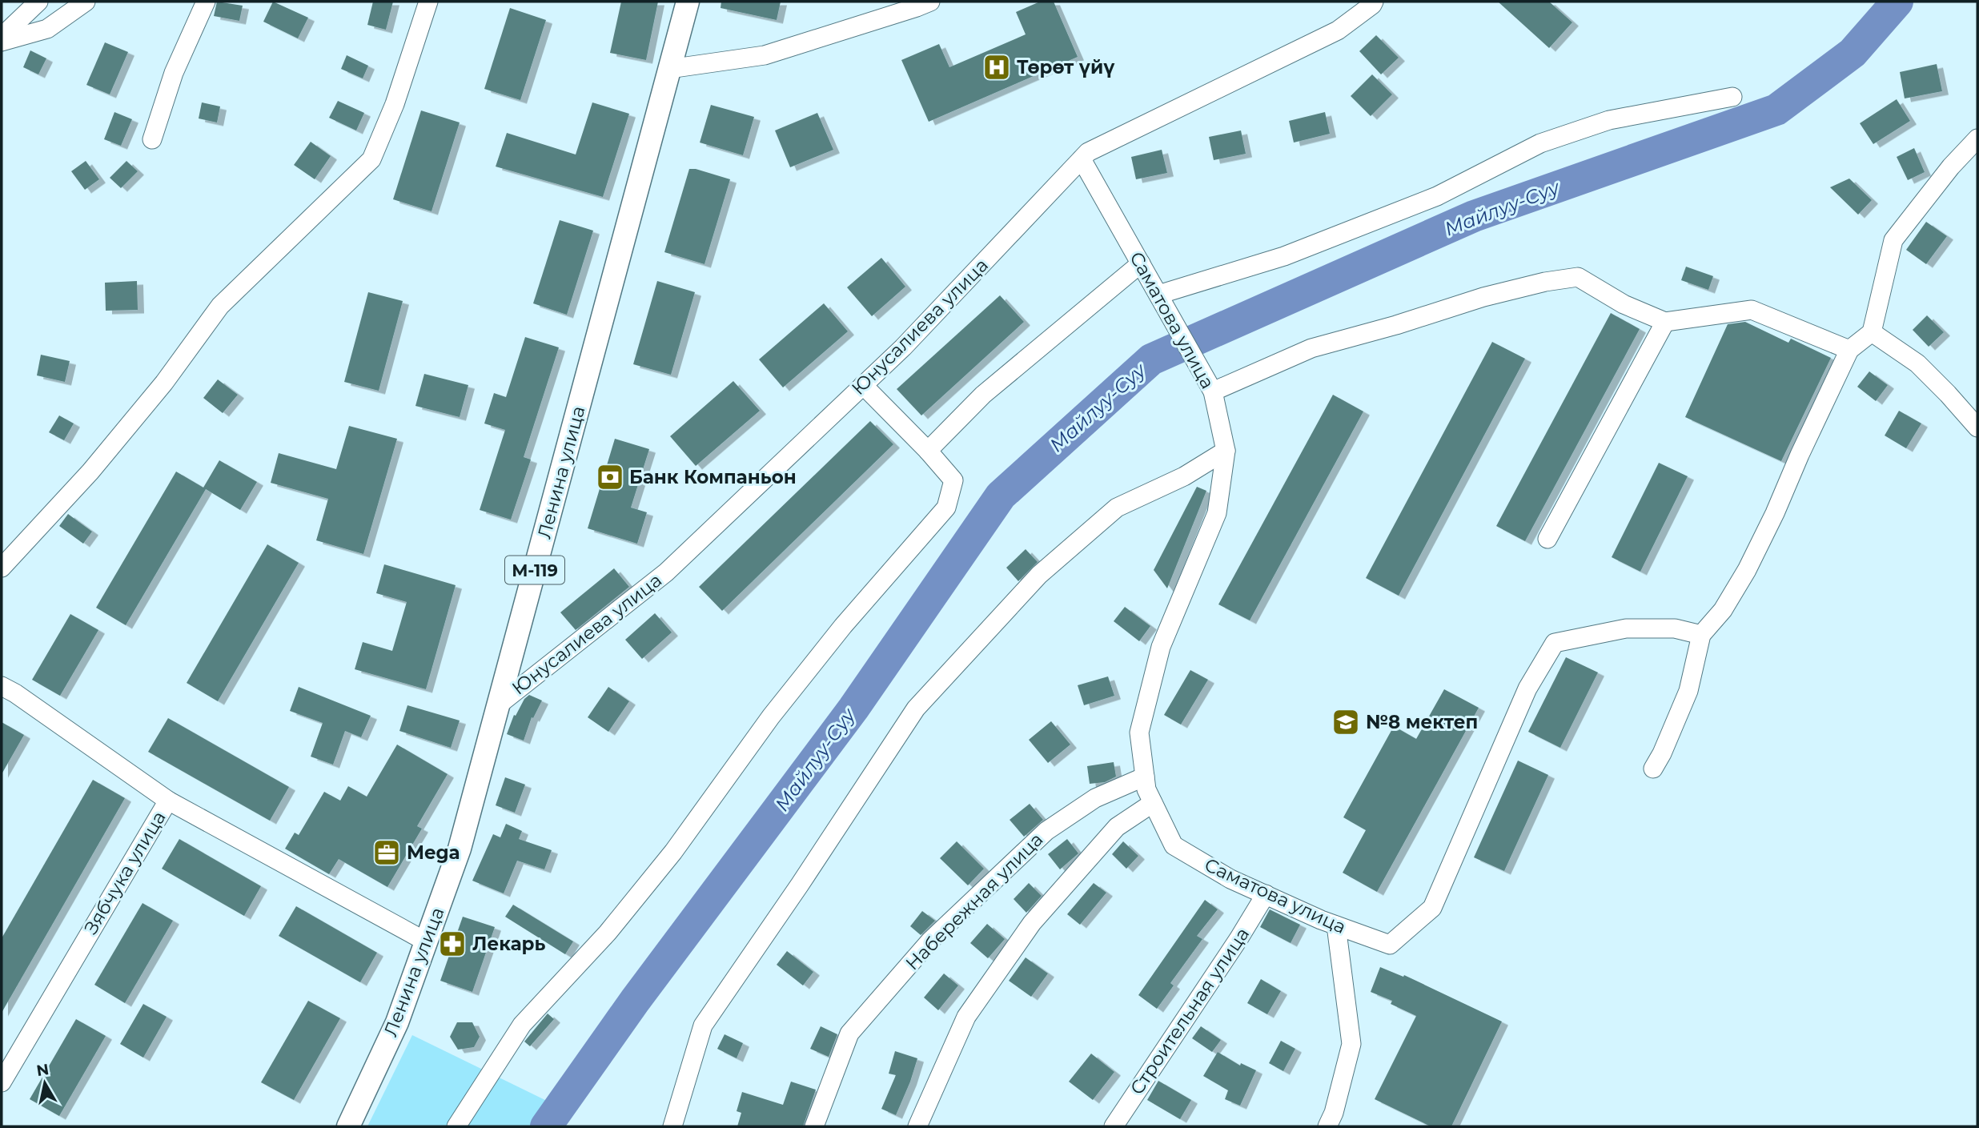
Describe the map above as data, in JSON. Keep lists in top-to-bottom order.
{
  "streets": {
    "main road": ["Ленина улица", "М-119"],
    "street": [
      "Саматова улица",
      "Юнусалиева улица",
      "Зябчука улица",
      "Набережная улица",
      "Строительная улица"
    ]
  },
  "crossings": [
    ["Саматова улица", "Юнусалиева улица"],
    ["Саматова улица", "Набережная улица"],
    ["Саматова улица", "Строительная улица"],
    ["Юнусалиева улица", "Ленина улица"],
    ["Ленина улица", "Зябчука улица"]
  ],
  "water": ["Майлуу-Суу"],
  "places": {
    "hospital": ["Төрөт үйү"],
    "bank": ["Банк Компаньон"],
    "school or university": ["№8 мектеп"],
    "office": ["Mega"],
    "pharmacy": ["Лекарь"]
  },
  "north": "top"
}
